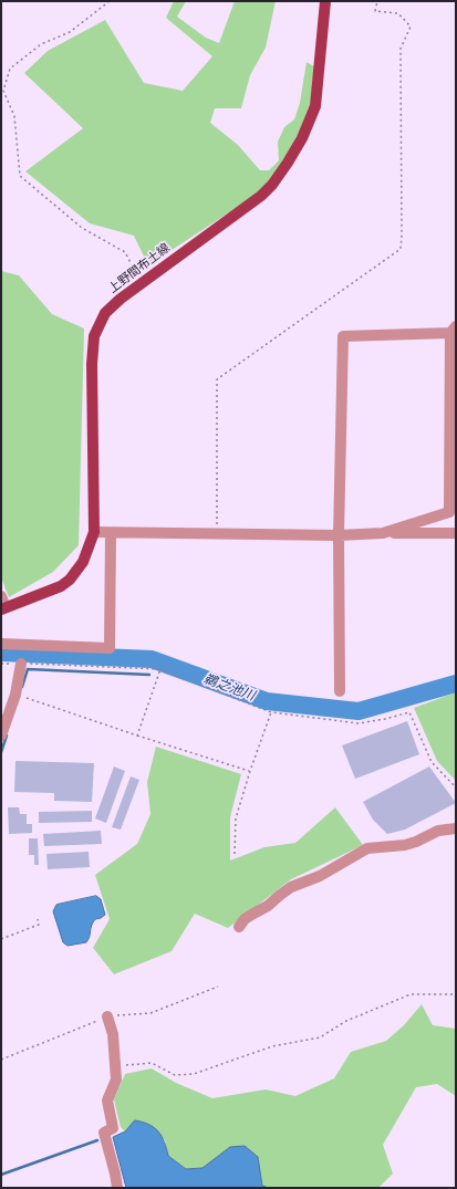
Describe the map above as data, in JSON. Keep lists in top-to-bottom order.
{
  "streets": {
    "main road": ["上野間布土線"]
  },
  "water": ["鵜之池川"]
}
